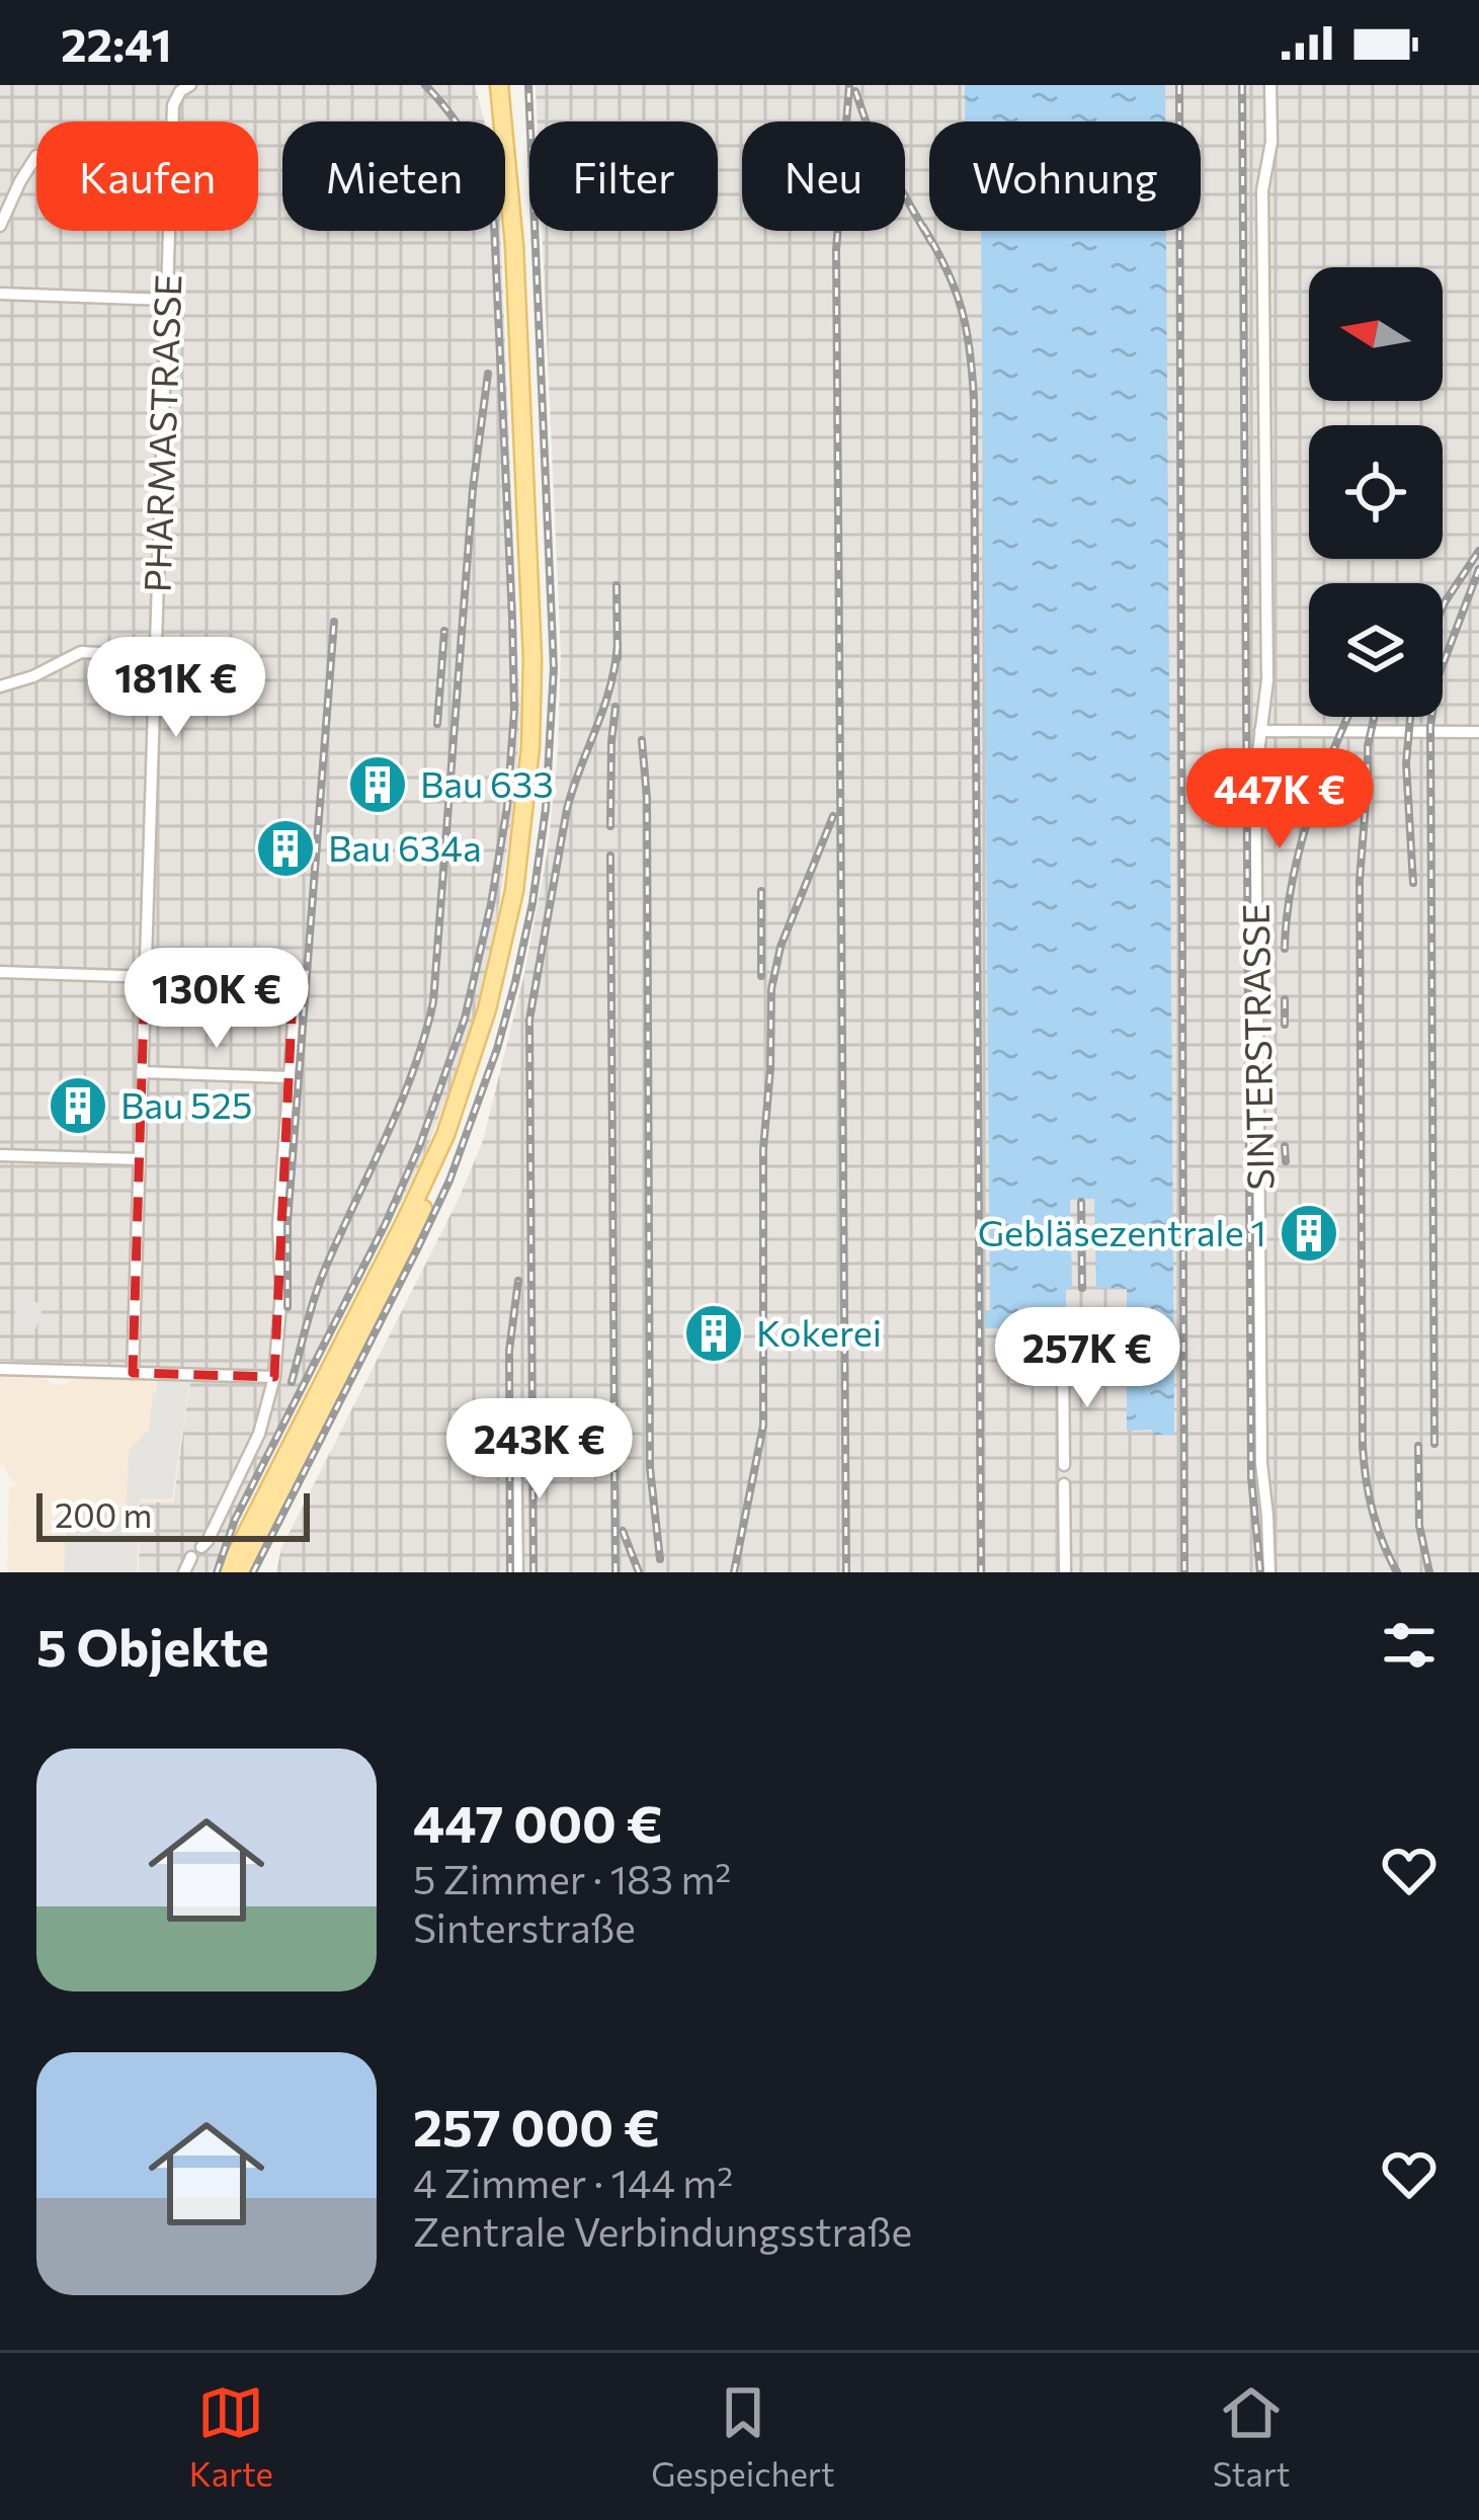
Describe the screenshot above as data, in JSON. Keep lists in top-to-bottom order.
{
  "streets": {
    "street": ["PHARMASTRASSE", "SINTERSTRASSE"]
  },
  "places": {
    "building": [
      "Bau 633",
      "Bau 634a",
      "Bau 525",
      "Gebläsezentrale 1",
      "Kokerei"
    ]
  },
  "scale_bar": "200 m",
  "north": "left",
  "page": {
    "status": "22:41",
    "chip": [
      "Kaufen",
      "Mieten",
      "Filter",
      "Neu",
      "Wohnung"
    ],
    "price": [
      "181K €",
      "447K €",
      "130K €",
      "257K €",
      "243K €"
    ],
    "scale": "200 m",
    "heading": "5 Objekte",
    "list": [
      {
        "name": "447 000 €",
        "note": "5 Zimmer · 183 m² · Sinterstraße"
      },
      {
        "name": "257 000 €",
        "note": "4 Zimmer · 144 m² · Zentrale Verbindungsstraße"
      }
    ],
    "tabs": ["Karte", "Gespeichert", "Start"]
  }
}
